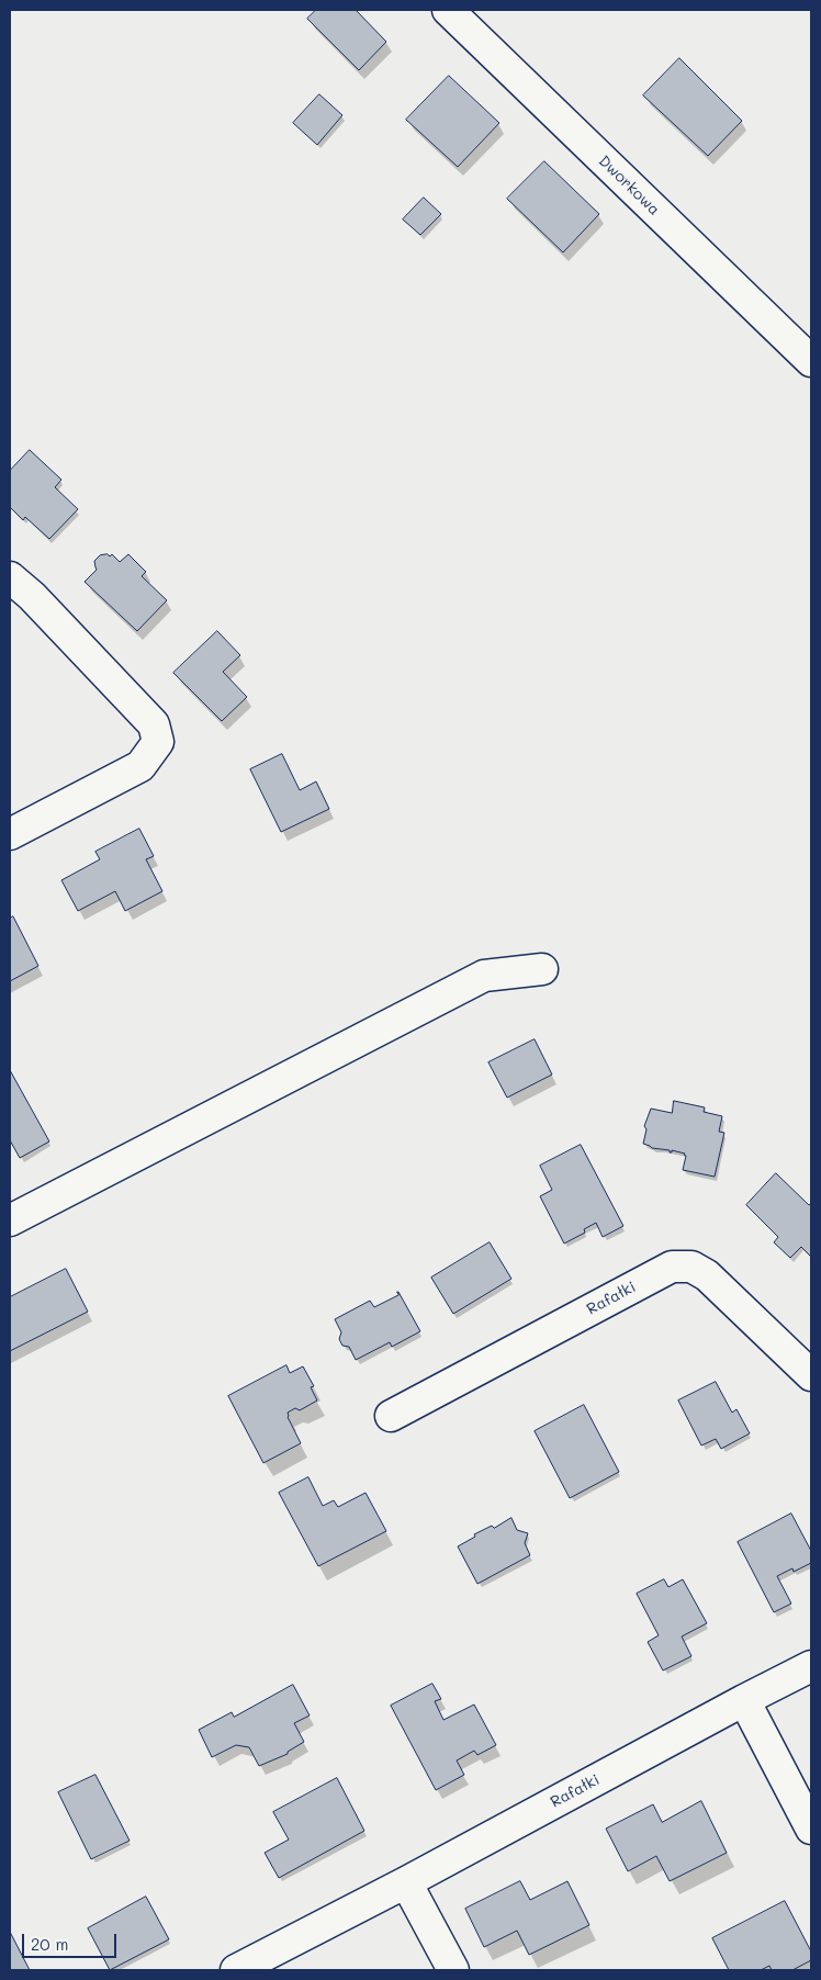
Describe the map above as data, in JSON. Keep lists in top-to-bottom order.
{
  "streets": {
    "street": ["Dworkowa", "Rafałki"]
  },
  "scale_bar": "20 m"
}
